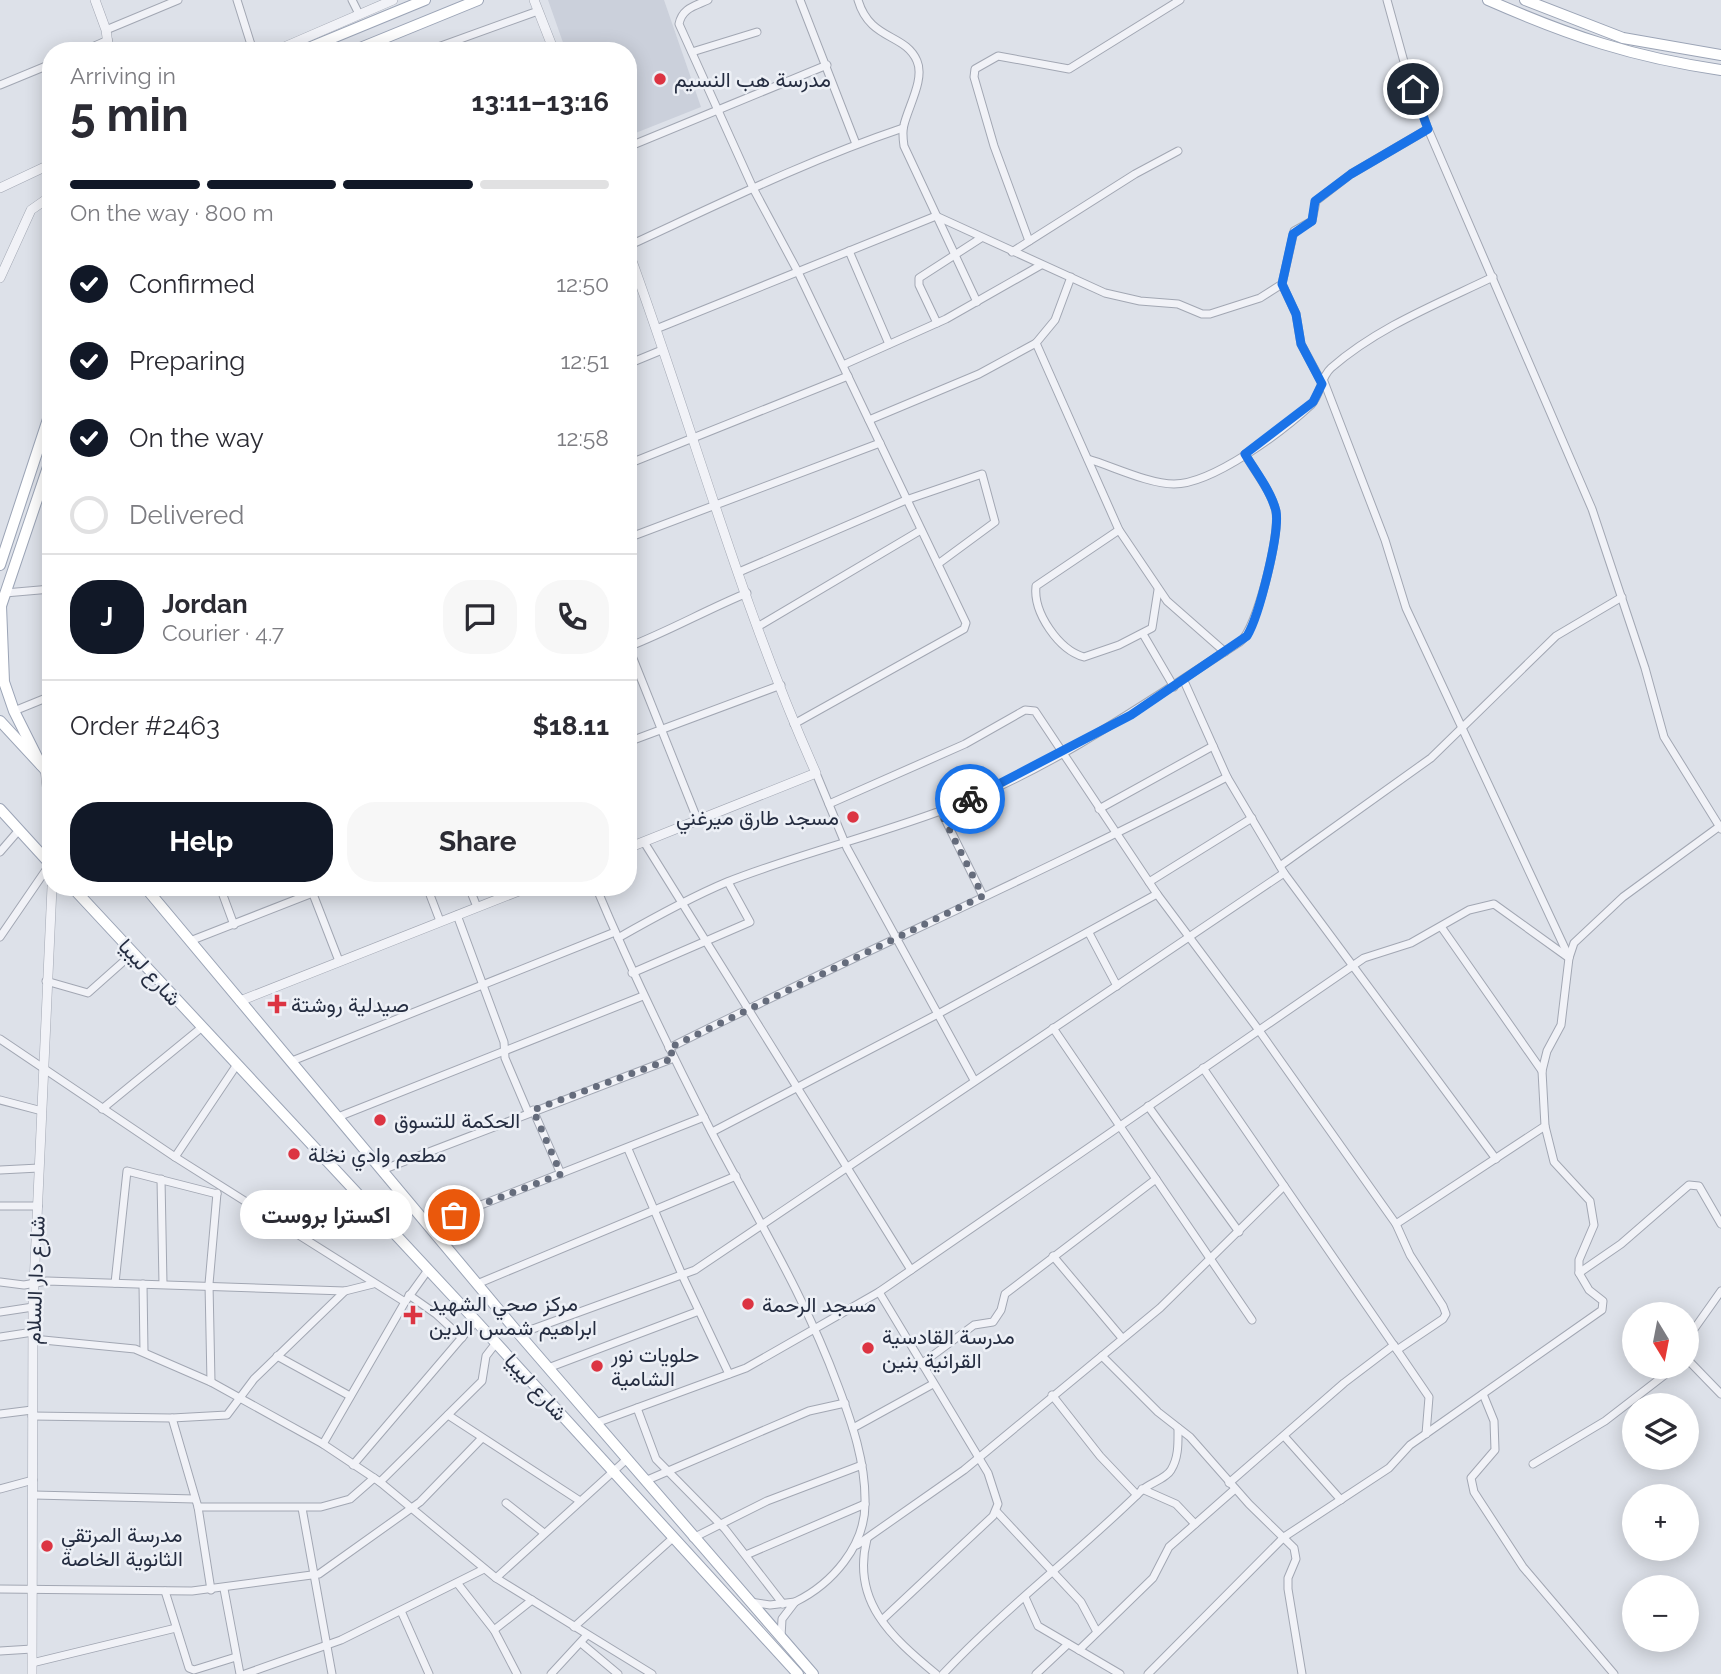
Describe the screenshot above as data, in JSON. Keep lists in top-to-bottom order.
{
  "streets": {
    "main road": ["شارع ليبيا"],
    "street": ["شارع دار السلام"]
  },
  "places": {
    "other": [
      "مدرسة هب النسيم",
      "مسجد طارق ميرغني",
      "الحكمة للتسوق",
      "مطعم وادي نخلة",
      "اكسترا بروست",
      "مسجد الرحمة",
      "مدرسة القادسية القرانية بنين",
      "حلويات نور الشامية",
      "مدرسة المرتقي الثانوية الخاصة"
    ],
    "health": ["صيدلية روشتة", "مركز صحي الشهيد ابراهيم شمس الدين"]
  },
  "north": "bottom",
  "page": {
    "heading": ["5 min", "Arriving in", "13:11–13:16"],
    "panel": [
      "Jordan",
      "Courier · 4.7",
      "Order #2463",
      "$18.11"
    ],
    "bar": "On the way · 800 m",
    "list": [
      ["Confirmed", "12:50"],
      ["Preparing", "12:51"],
      ["On the way", "12:58"],
      "Delivered"
    ],
    "round": "J",
    "buttons": ["Help", "Share"],
    "bubble": "اكسترا بروست",
    "map_buttons": ["+", "−"]
  }
}
